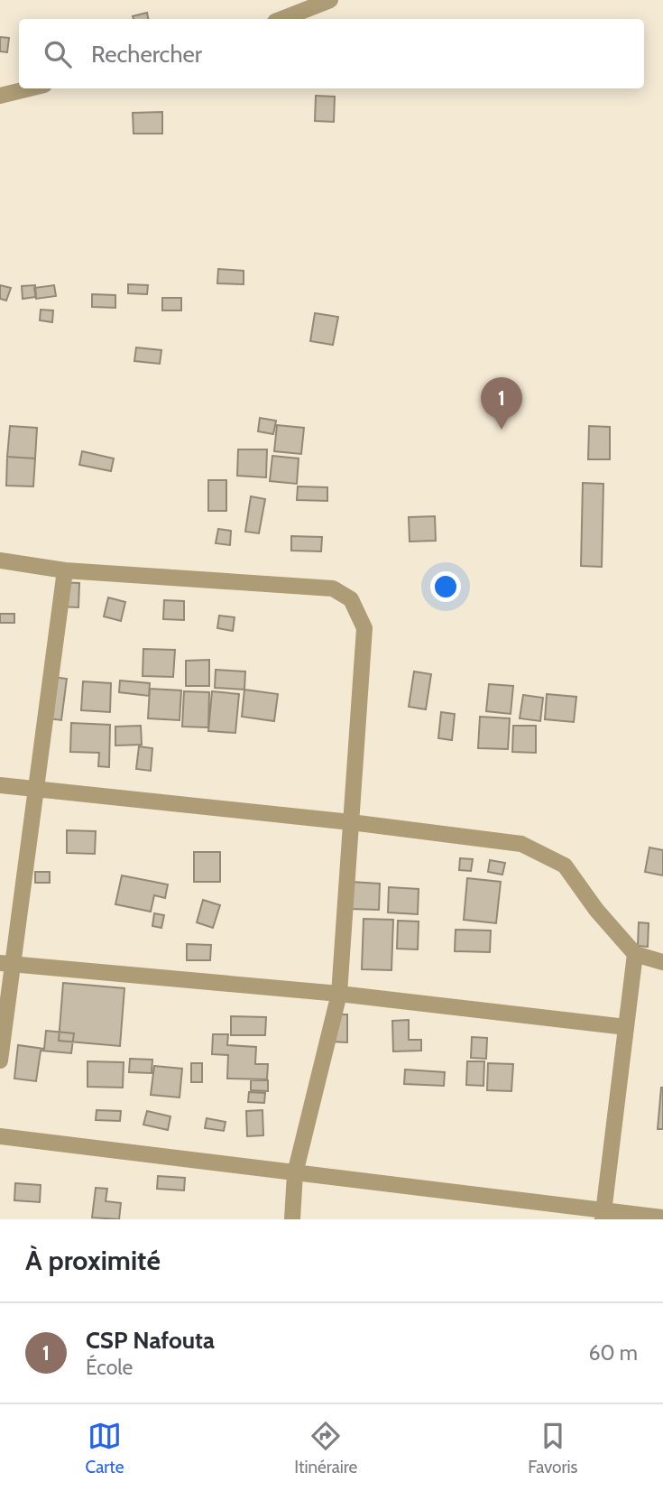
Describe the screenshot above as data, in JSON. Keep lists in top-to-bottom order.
{
  "page": {
    "search": "Rechercher",
    "pins": "1",
    "heading": "À proximité",
    "list": [
      {
        "mark": "1",
        "name": "CSP Nafouta",
        "note": "École",
        "value": "60 m"
      }
    ],
    "nav": ["Carte", "Itinéraire", "Favoris"]
  }
}
